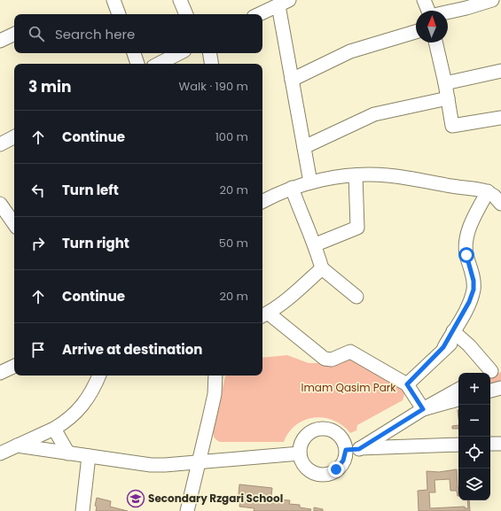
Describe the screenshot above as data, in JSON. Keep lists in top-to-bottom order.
{
  "parks": ["Imam Qasim Park"],
  "places": {
    "school or university": ["Secondary Rzgari School"]
  },
  "north": "top",
  "page": {
    "search": "Search here",
    "heading": ["3 min", "Walk · 190 m"],
    "list": [
      ["Continue", "100 m"],
      ["Turn left", "20 m"],
      ["Turn right", "50 m"],
      ["Continue", "20 m"],
      "Arrive at destination"
    ],
    "map_buttons": ["+", "−"]
  }
}
